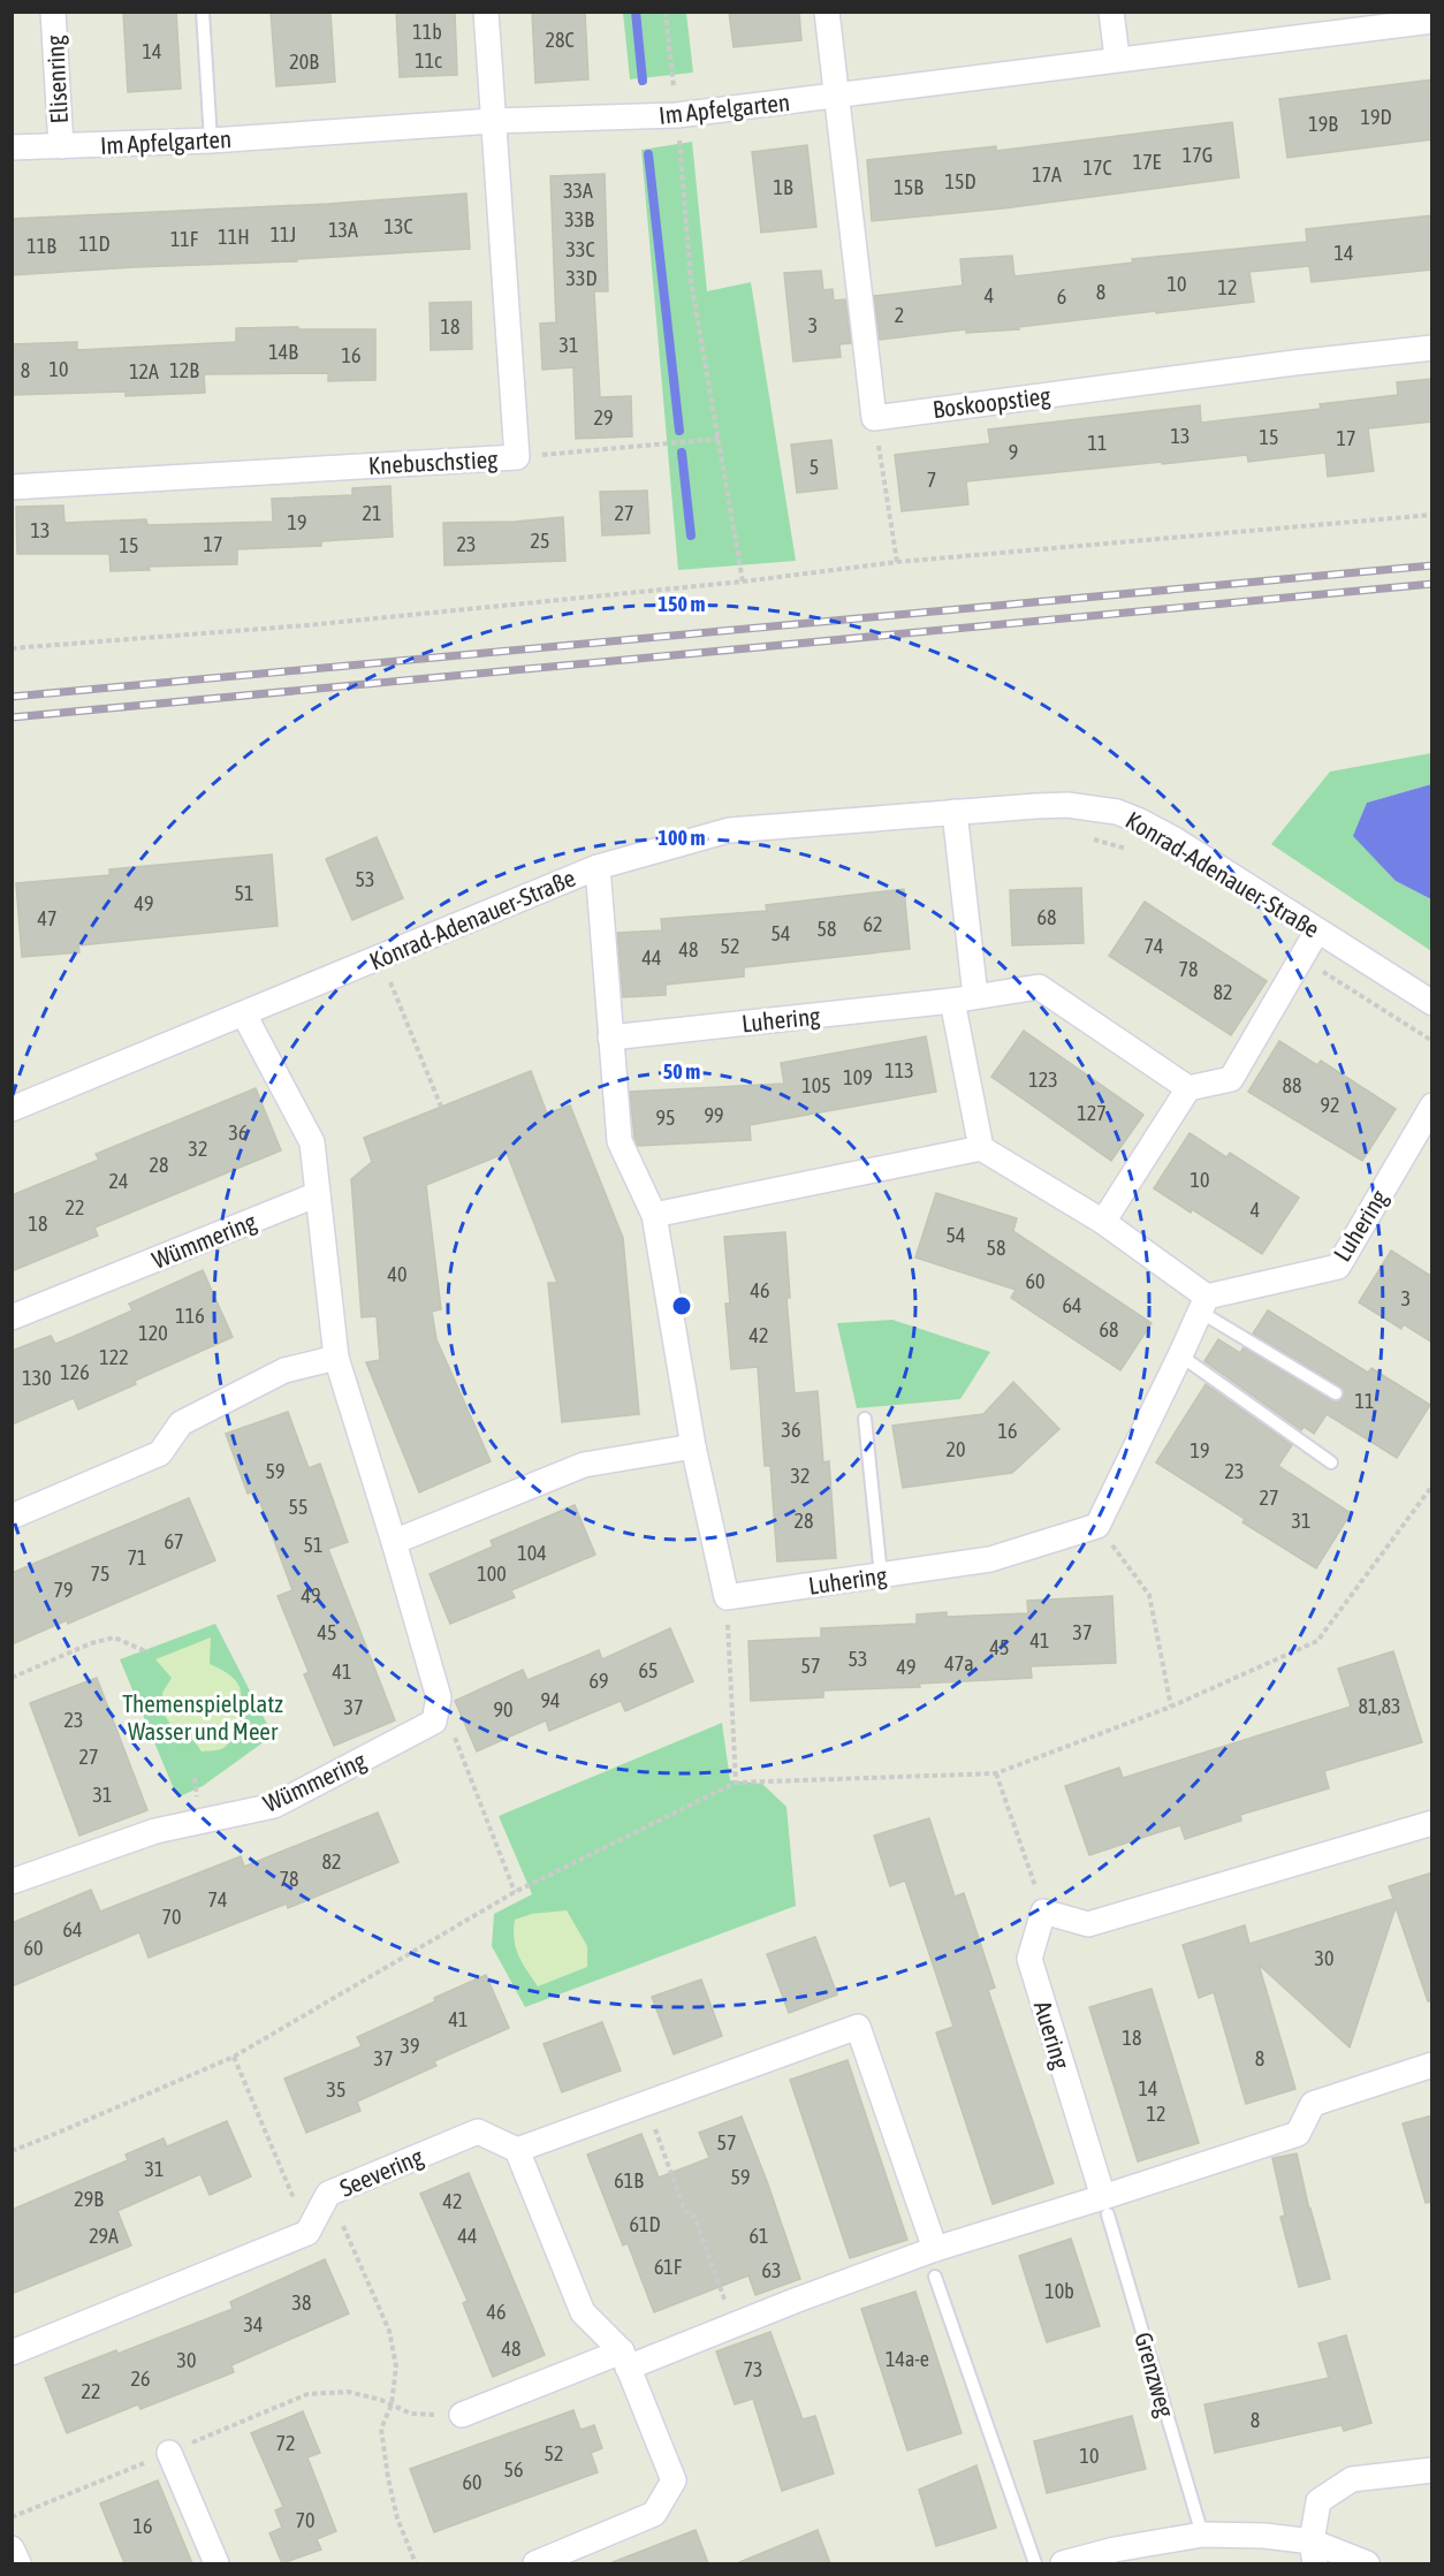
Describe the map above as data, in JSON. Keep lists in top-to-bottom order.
{
  "streets": {
    "street": [
      "Elisenring",
      "Im Apfelgarten",
      "Boskoopstieg",
      "Knebuschstieg",
      "Konrad-Adenauer-Straße",
      "Luhering",
      "Wümmering",
      "Auering",
      "Seevering"
    ],
    "lane": ["Grenzweg"]
  },
  "crossings": [
    ["Elisenring", "Im Apfelgarten"],
    ["Im Apfelgarten", "Knebuschstieg"],
    ["Auering", "Grenzweg"]
  ],
  "parks": ["Themenspielplatz Wasser und Meer"],
  "house_numbers": [
    "11b",
    "28C",
    "14",
    "11c",
    "20B",
    "19D",
    "19B",
    "17G",
    "17E",
    "17C",
    "17A",
    "15D",
    "1B",
    "15B",
    "33A",
    "33B",
    "13C",
    "13A",
    "11J",
    "11H",
    "11F",
    "11D",
    "11B",
    "33C",
    "14",
    "33D",
    "10",
    "12",
    "8",
    "4",
    "6",
    "2",
    "3",
    "18",
    "31",
    "14B",
    "16",
    "10",
    "8",
    "12B",
    "12A",
    "29",
    "13",
    "15",
    "17",
    "11",
    "9",
    "5",
    "7",
    "21",
    "27",
    "19",
    "13",
    "25",
    "17",
    "23",
    "15",
    "53",
    "51",
    "49",
    "68",
    "47",
    "62",
    "58",
    "54",
    "52",
    "74",
    "48",
    "44",
    "78",
    "82",
    "113",
    "109",
    "123",
    "105",
    "88",
    "92",
    "127",
    "99",
    "95",
    "36",
    "32",
    "28",
    "10",
    "24",
    "22",
    "4",
    "18",
    "54",
    "58",
    "40",
    "60",
    "46",
    "3",
    "64",
    "116",
    "68",
    "120",
    "42",
    "122",
    "126",
    "130",
    "11",
    "36",
    "16",
    "20",
    "19",
    "59",
    "23",
    "32",
    "27",
    "55",
    "28",
    "31",
    "67",
    "51",
    "104",
    "71",
    "75",
    "100",
    "79",
    "49",
    "45",
    "37",
    "41",
    "45",
    "53",
    "47a",
    "57",
    "49",
    "65",
    "41",
    "69",
    "94",
    "81,83",
    "37",
    "90",
    "23",
    "27",
    "31",
    "82",
    "78",
    "74",
    "70",
    "64",
    "60",
    "30",
    "41",
    "18",
    "39",
    "37",
    "8",
    "14",
    "35",
    "12",
    "57",
    "31",
    "59",
    "61B",
    "29B",
    "42",
    "61D",
    "29A",
    "44",
    "61",
    "61F",
    "63",
    "10b",
    "38",
    "46",
    "34",
    "48",
    "14a-e",
    "30",
    "73",
    "26",
    "22",
    "8",
    "72",
    "52",
    "10",
    "56",
    "60",
    "70",
    "16"
  ],
  "rings": ["150 m", "100 m", "50 m"]
}
